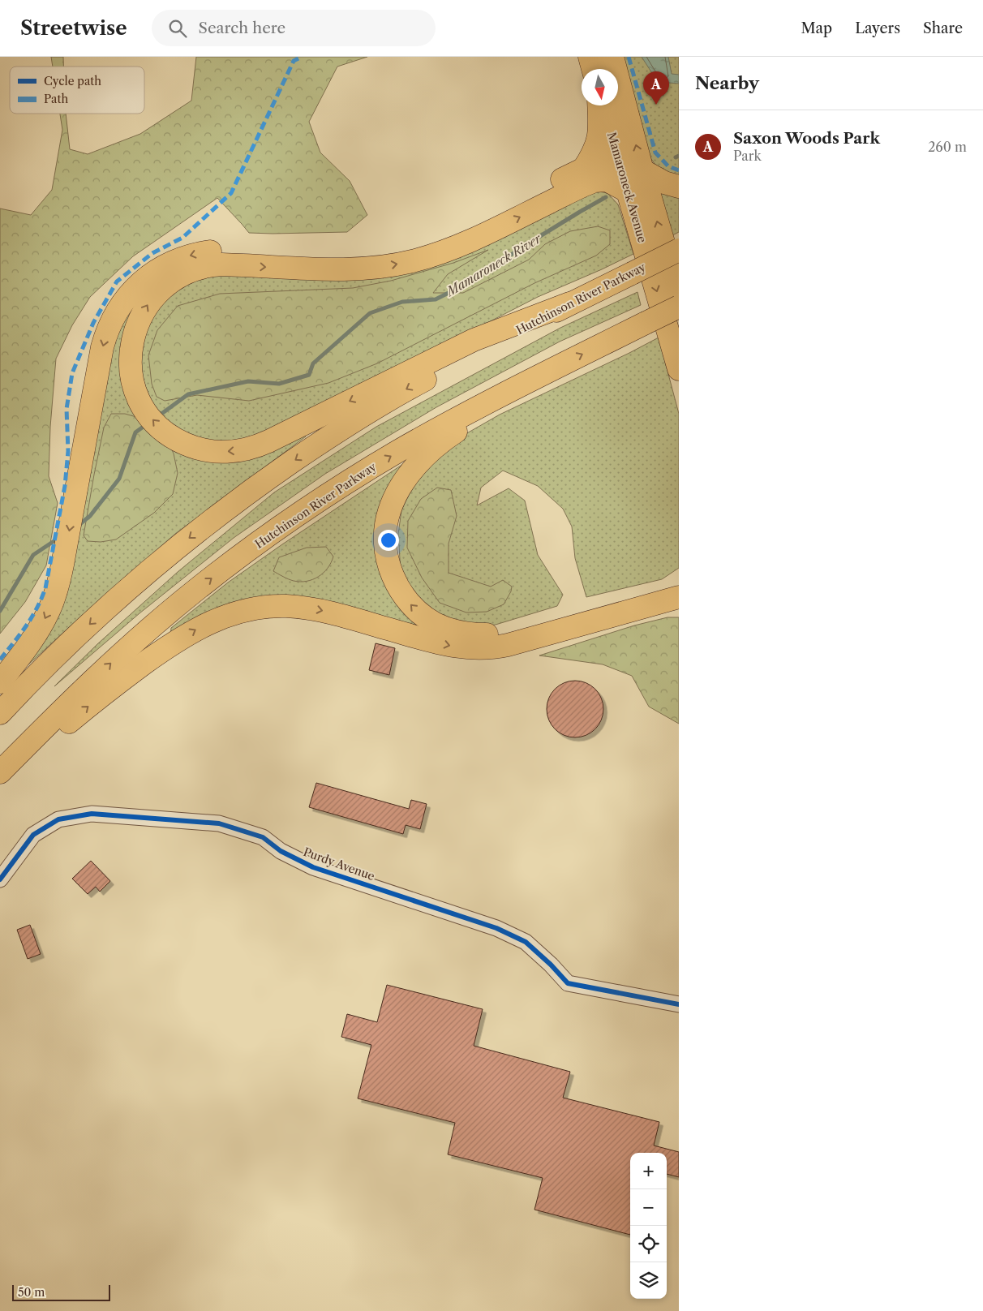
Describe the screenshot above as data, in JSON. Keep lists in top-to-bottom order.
{
  "streets": {
    "main road": ["Mamaroneck Avenue", "Hutchinson River Parkway"],
    "street": ["Purdy Avenue"]
  },
  "water": ["Mamaroneck River"],
  "legend": ["Cycle path", "Path"],
  "scale_bar": "50 m",
  "north": "bottom",
  "page": {
    "header": "Streetwise",
    "search": "Search here",
    "nav": ["Map", "Layers", "Share"],
    "heading": "Nearby",
    "pins": "A",
    "list": [
      {
        "mark": "A",
        "name": "Saxon Woods Park",
        "note": "Park",
        "value": "260 m"
      }
    ],
    "map_buttons": ["+", "−"],
    "scale": "50 m"
  }
}
